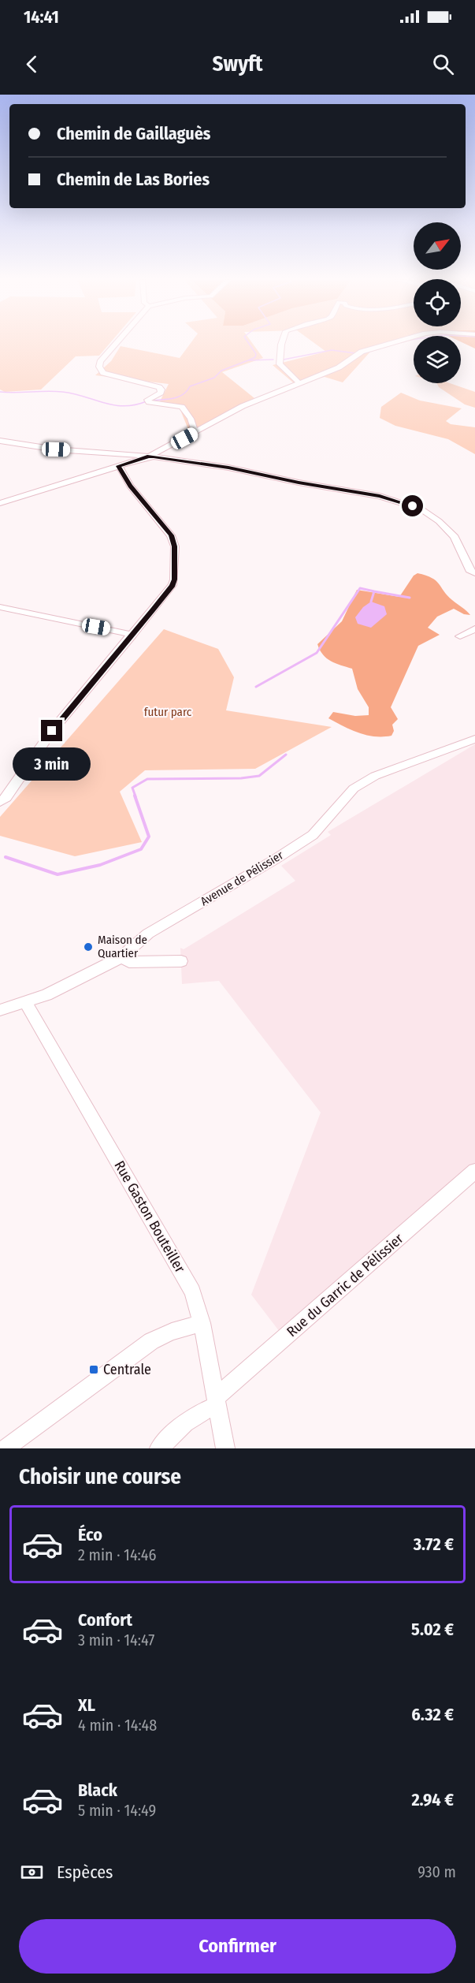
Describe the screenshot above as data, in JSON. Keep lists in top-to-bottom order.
{
  "streets": {
    "street": ["Avenue de Pélissier", "Rue Gaston Bouteiller", "Rue du Garric de Pélissier"]
  },
  "crossings": [
    ["Avenue de Pélissier", "Rue Gaston Bouteiller"],
    ["Rue Gaston Bouteiller", "Rue du Garric de Pélissier"]
  ],
  "parks": ["futur parc"],
  "places": {
    "other": ["Maison de Quartier"],
    "transit": ["Centrale"]
  },
  "north": "top right",
  "page": {
    "status": "14:41",
    "header": "Swyft",
    "banner": ["Chemin de Gaillaguès", "Chemin de Las Bories"],
    "bubble": "3 min",
    "heading": "Choisir une course",
    "list": [
      {
        "name": "Éco",
        "note": "2 min · 14:46",
        "value": "3.72 €"
      },
      {
        "name": "Confort",
        "note": "3 min · 14:47",
        "value": "5.02 €"
      },
      {
        "name": "XL",
        "note": "4 min · 14:48",
        "value": "6.32 €"
      },
      {
        "name": "Black",
        "note": "5 min · 14:49",
        "value": "2.94 €"
      }
    ],
    "pay": ["Espèces", "930 m"],
    "buttons": "Confirmer"
  }
}
